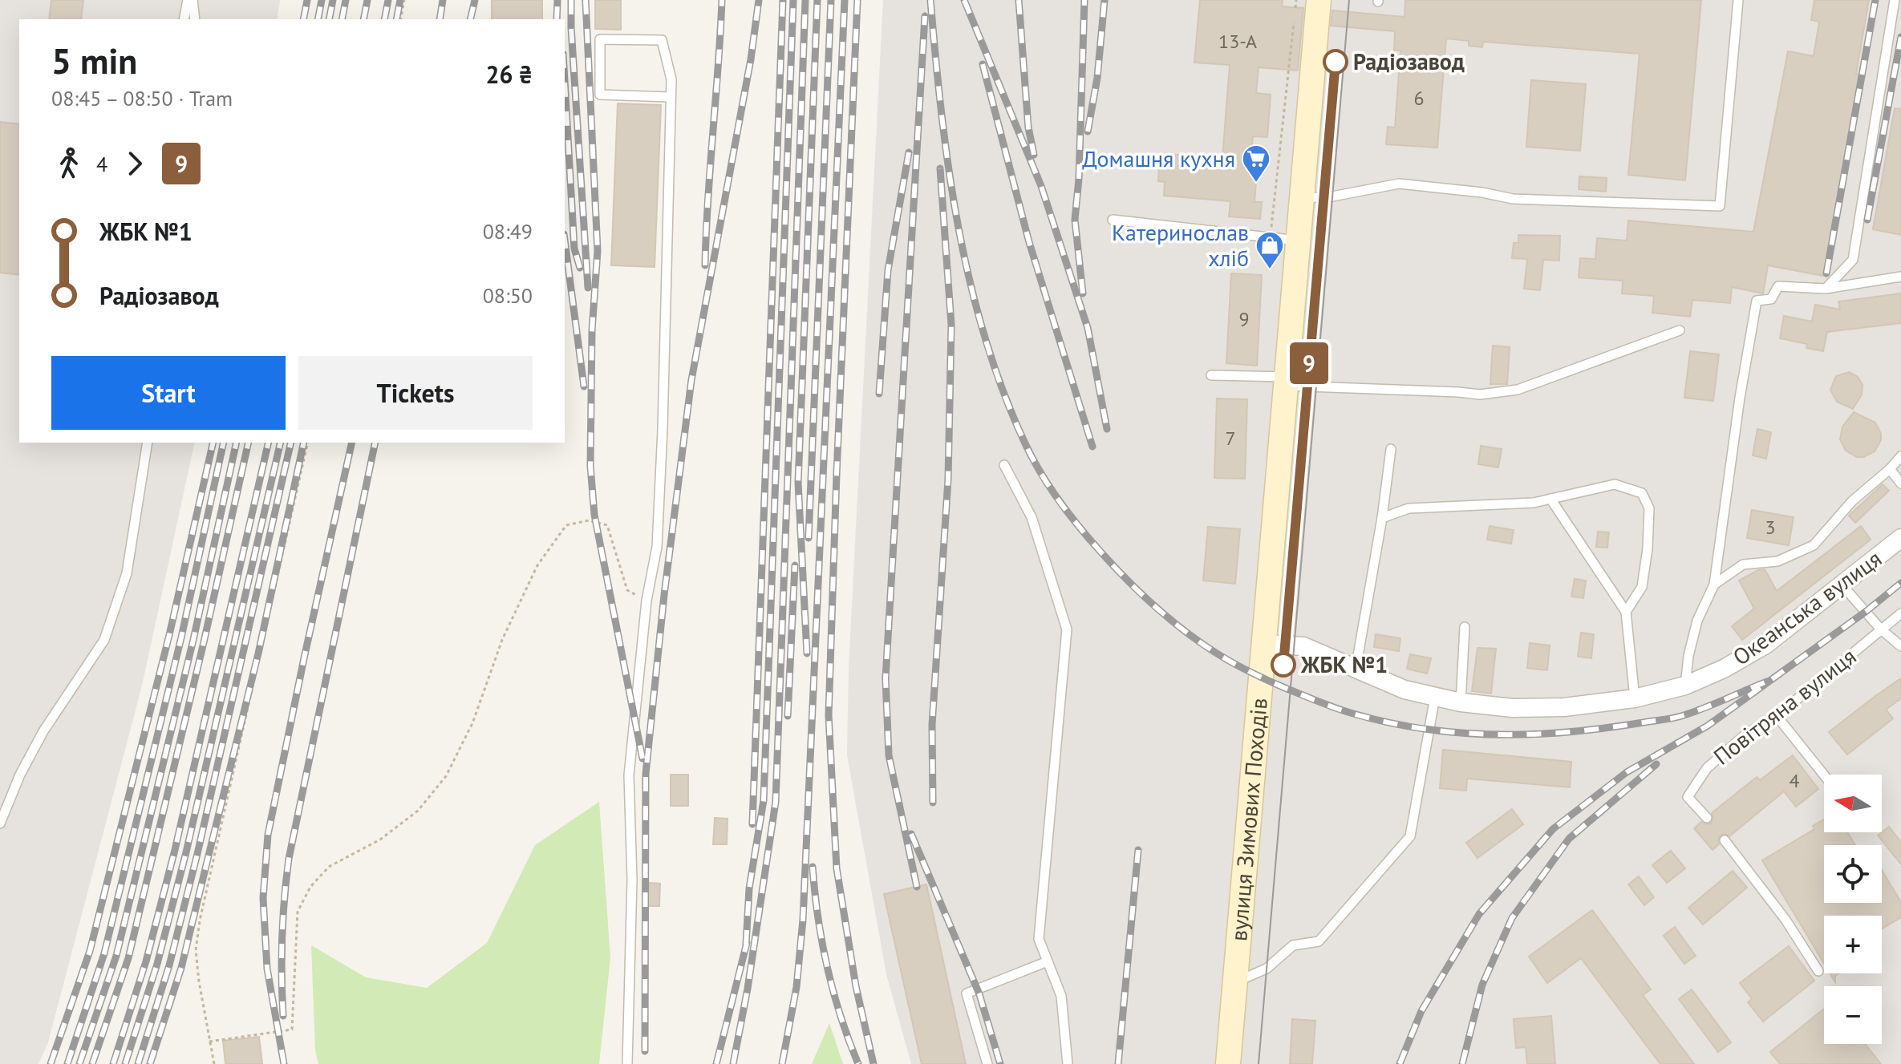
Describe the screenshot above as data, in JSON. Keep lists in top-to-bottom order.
{
  "streets": {
    "main road": ["вулиця Зимових Походів"],
    "street": ["Океанська вулиця"],
    "lane": ["Повітряна вулиця"]
  },
  "crossings": [
    ["Океанська вулиця", "вулиця Зимових Походів"]
  ],
  "places": {
    "other": ["Радіозавод", "ЖБК №1"],
    "supermarket": ["Домашня кухня"],
    "shop": ["Катеринослав хліб"]
  },
  "lines": ["tram line 9"],
  "house_numbers": [
    "13-А",
    "6",
    "9",
    "7",
    "3",
    "4"
  ],
  "north": "left",
  "page": {
    "on_map": "9",
    "heading": ["5 min", "08:45 – 08:50 · Tram", "26 ₴"],
    "legs": ["4", "9"],
    "list": [
      {
        "name": "ЖБК №1",
        "value": "08:49"
      },
      {
        "name": "Радіозавод",
        "value": "08:50"
      }
    ],
    "buttons": ["Start", "Tickets"],
    "map_buttons": ["+", "−"]
  }
}
